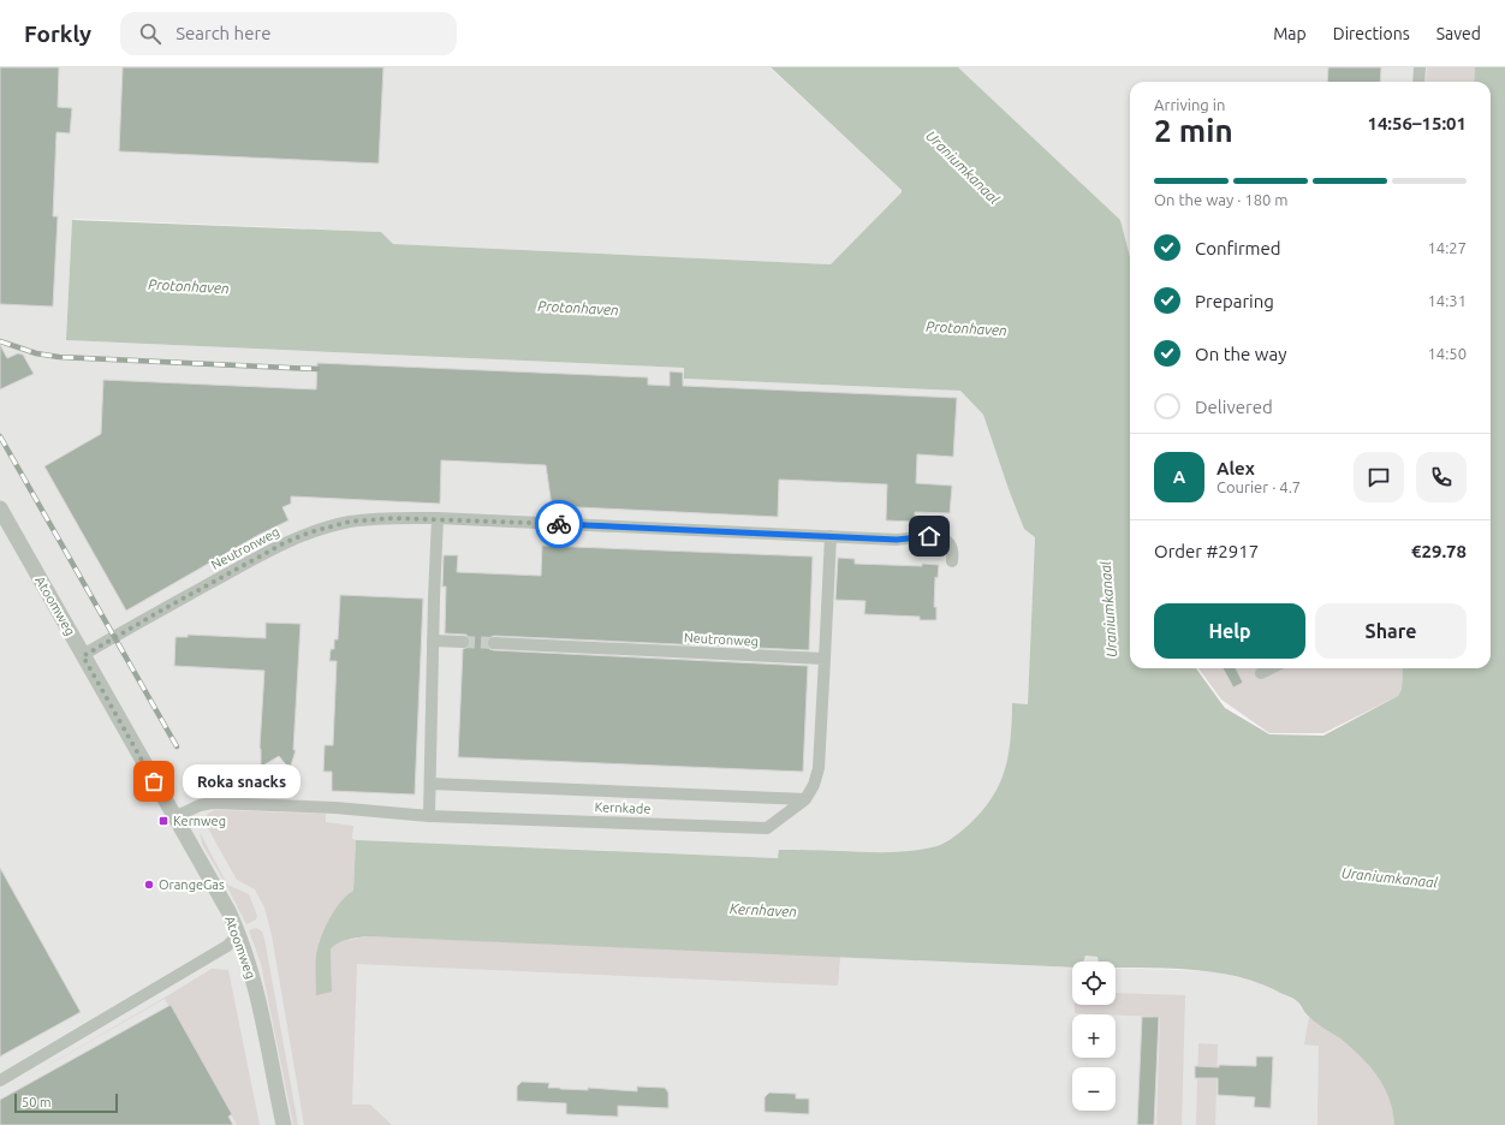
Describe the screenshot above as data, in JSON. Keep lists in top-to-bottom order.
{
  "streets": {
    "street": ["Neutronweg", "Atoomweg", "Kernkade"]
  },
  "crossings": [
    ["Neutronweg", "Atoomweg"],
    ["Neutronweg", "Kernkade"],
    ["Atoomweg", "Kernkade"]
  ],
  "water": ["Uraniumkanaal", "Protonhaven", "Kernhaven"],
  "places": {
    "other": ["Roka snacks", "OrangeGas"],
    "transit": ["Kernweg"]
  },
  "scale_bar": "50 m",
  "page": {
    "header": "Forkly",
    "search": "Search here",
    "nav": ["Map", "Directions", "Saved"],
    "heading": ["2 min", "Arriving in", "14:56–15:01"],
    "panel": [
      "Alex",
      "Courier · 4.7",
      "Order #2917",
      "€29.78"
    ],
    "bar": "On the way · 180 m",
    "list": [
      ["Confirmed", "14:27"],
      ["Preparing", "14:31"],
      ["On the way", "14:50"],
      "Delivered"
    ],
    "round": "A",
    "buttons": ["Help", "Share"],
    "bubble": "Roka snacks",
    "map_buttons": ["+", "−"],
    "scale": "50 m"
  }
}
